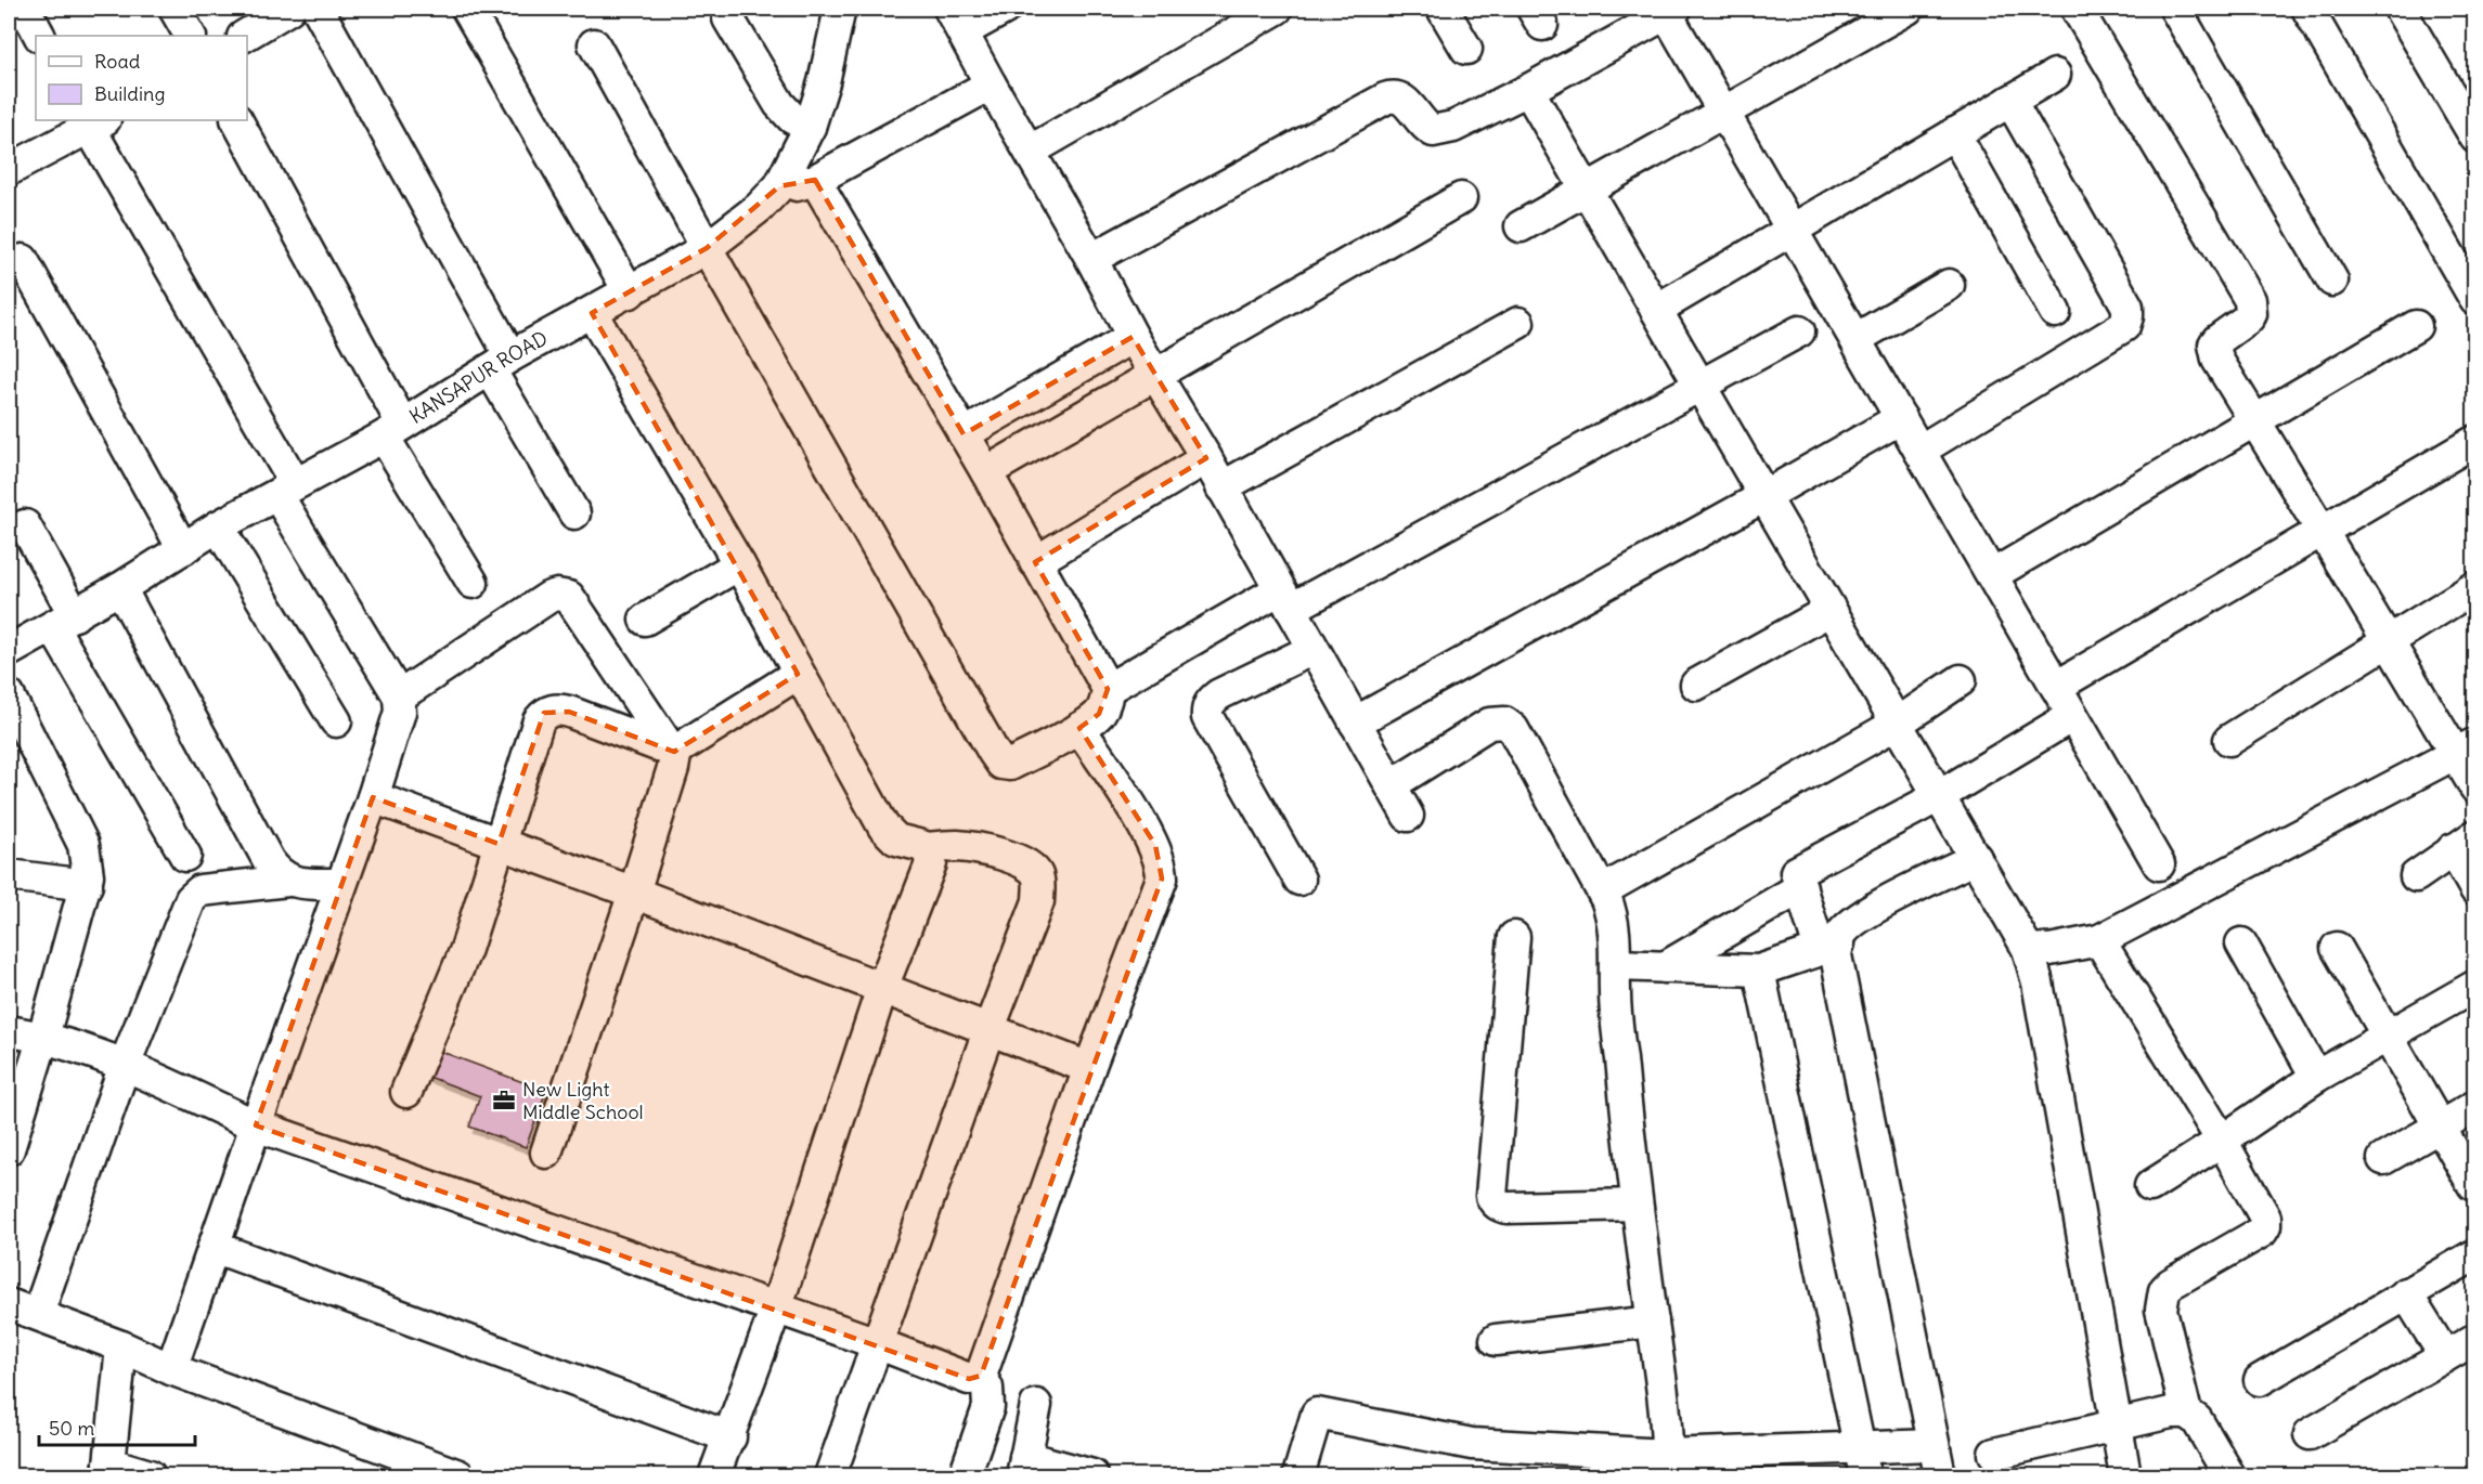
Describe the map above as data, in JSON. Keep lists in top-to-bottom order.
{
  "streets": {
    "street": ["KANSAPUR ROAD"]
  },
  "places": {
    "office": ["New Light Middle School"]
  },
  "legend": ["Road", "Building"],
  "scale_bar": "50 m"
}
